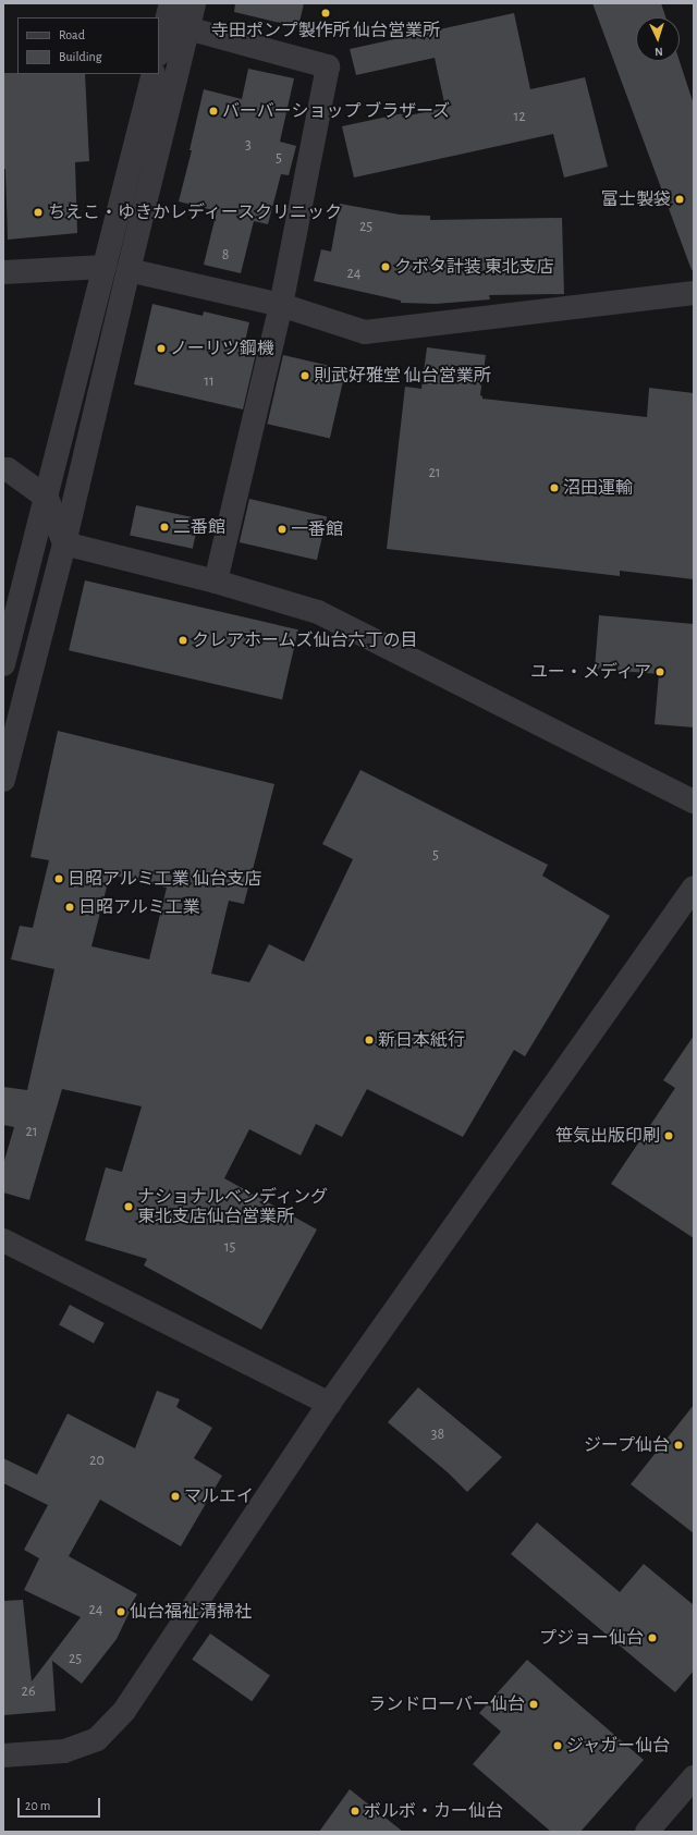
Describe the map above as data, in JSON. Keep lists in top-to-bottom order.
{
  "places": [
    "寺田ポンプ製作所 仙台営業所",
    "バーバーショップ ブラザーズ",
    "富士製袋",
    "ちえこ・ゆきかレディースクリニック",
    "クボタ計装 東北支店",
    "ノーリツ鋼機",
    "則武好雅堂 仙台営業所",
    "沼田運輸",
    "二番館",
    "一番館",
    "クレアホームズ仙台六丁の目",
    "ユー・メディア",
    "日昭アルミ工業 仙台支店",
    "日昭アルミ工業",
    "新日本紙行",
    "笹気出版印刷",
    "ナショナルベンディング 東北支店仙台営業所",
    "ジープ仙台",
    "マルエイ",
    "仙台福祉清掃社",
    "プジョー仙台",
    "ランドローバー仙台",
    "ジャガー仙台",
    "ボルボ・カー仙台"
  ],
  "house_numbers": [
    "12",
    "3",
    "5",
    "25",
    "8",
    "24",
    "11",
    "21",
    "5",
    "21",
    "15",
    "38",
    "20",
    "24",
    "25",
    "26"
  ],
  "legend": ["Road", "Building"],
  "scale_bar": "20 m",
  "north": "bottom"
}
